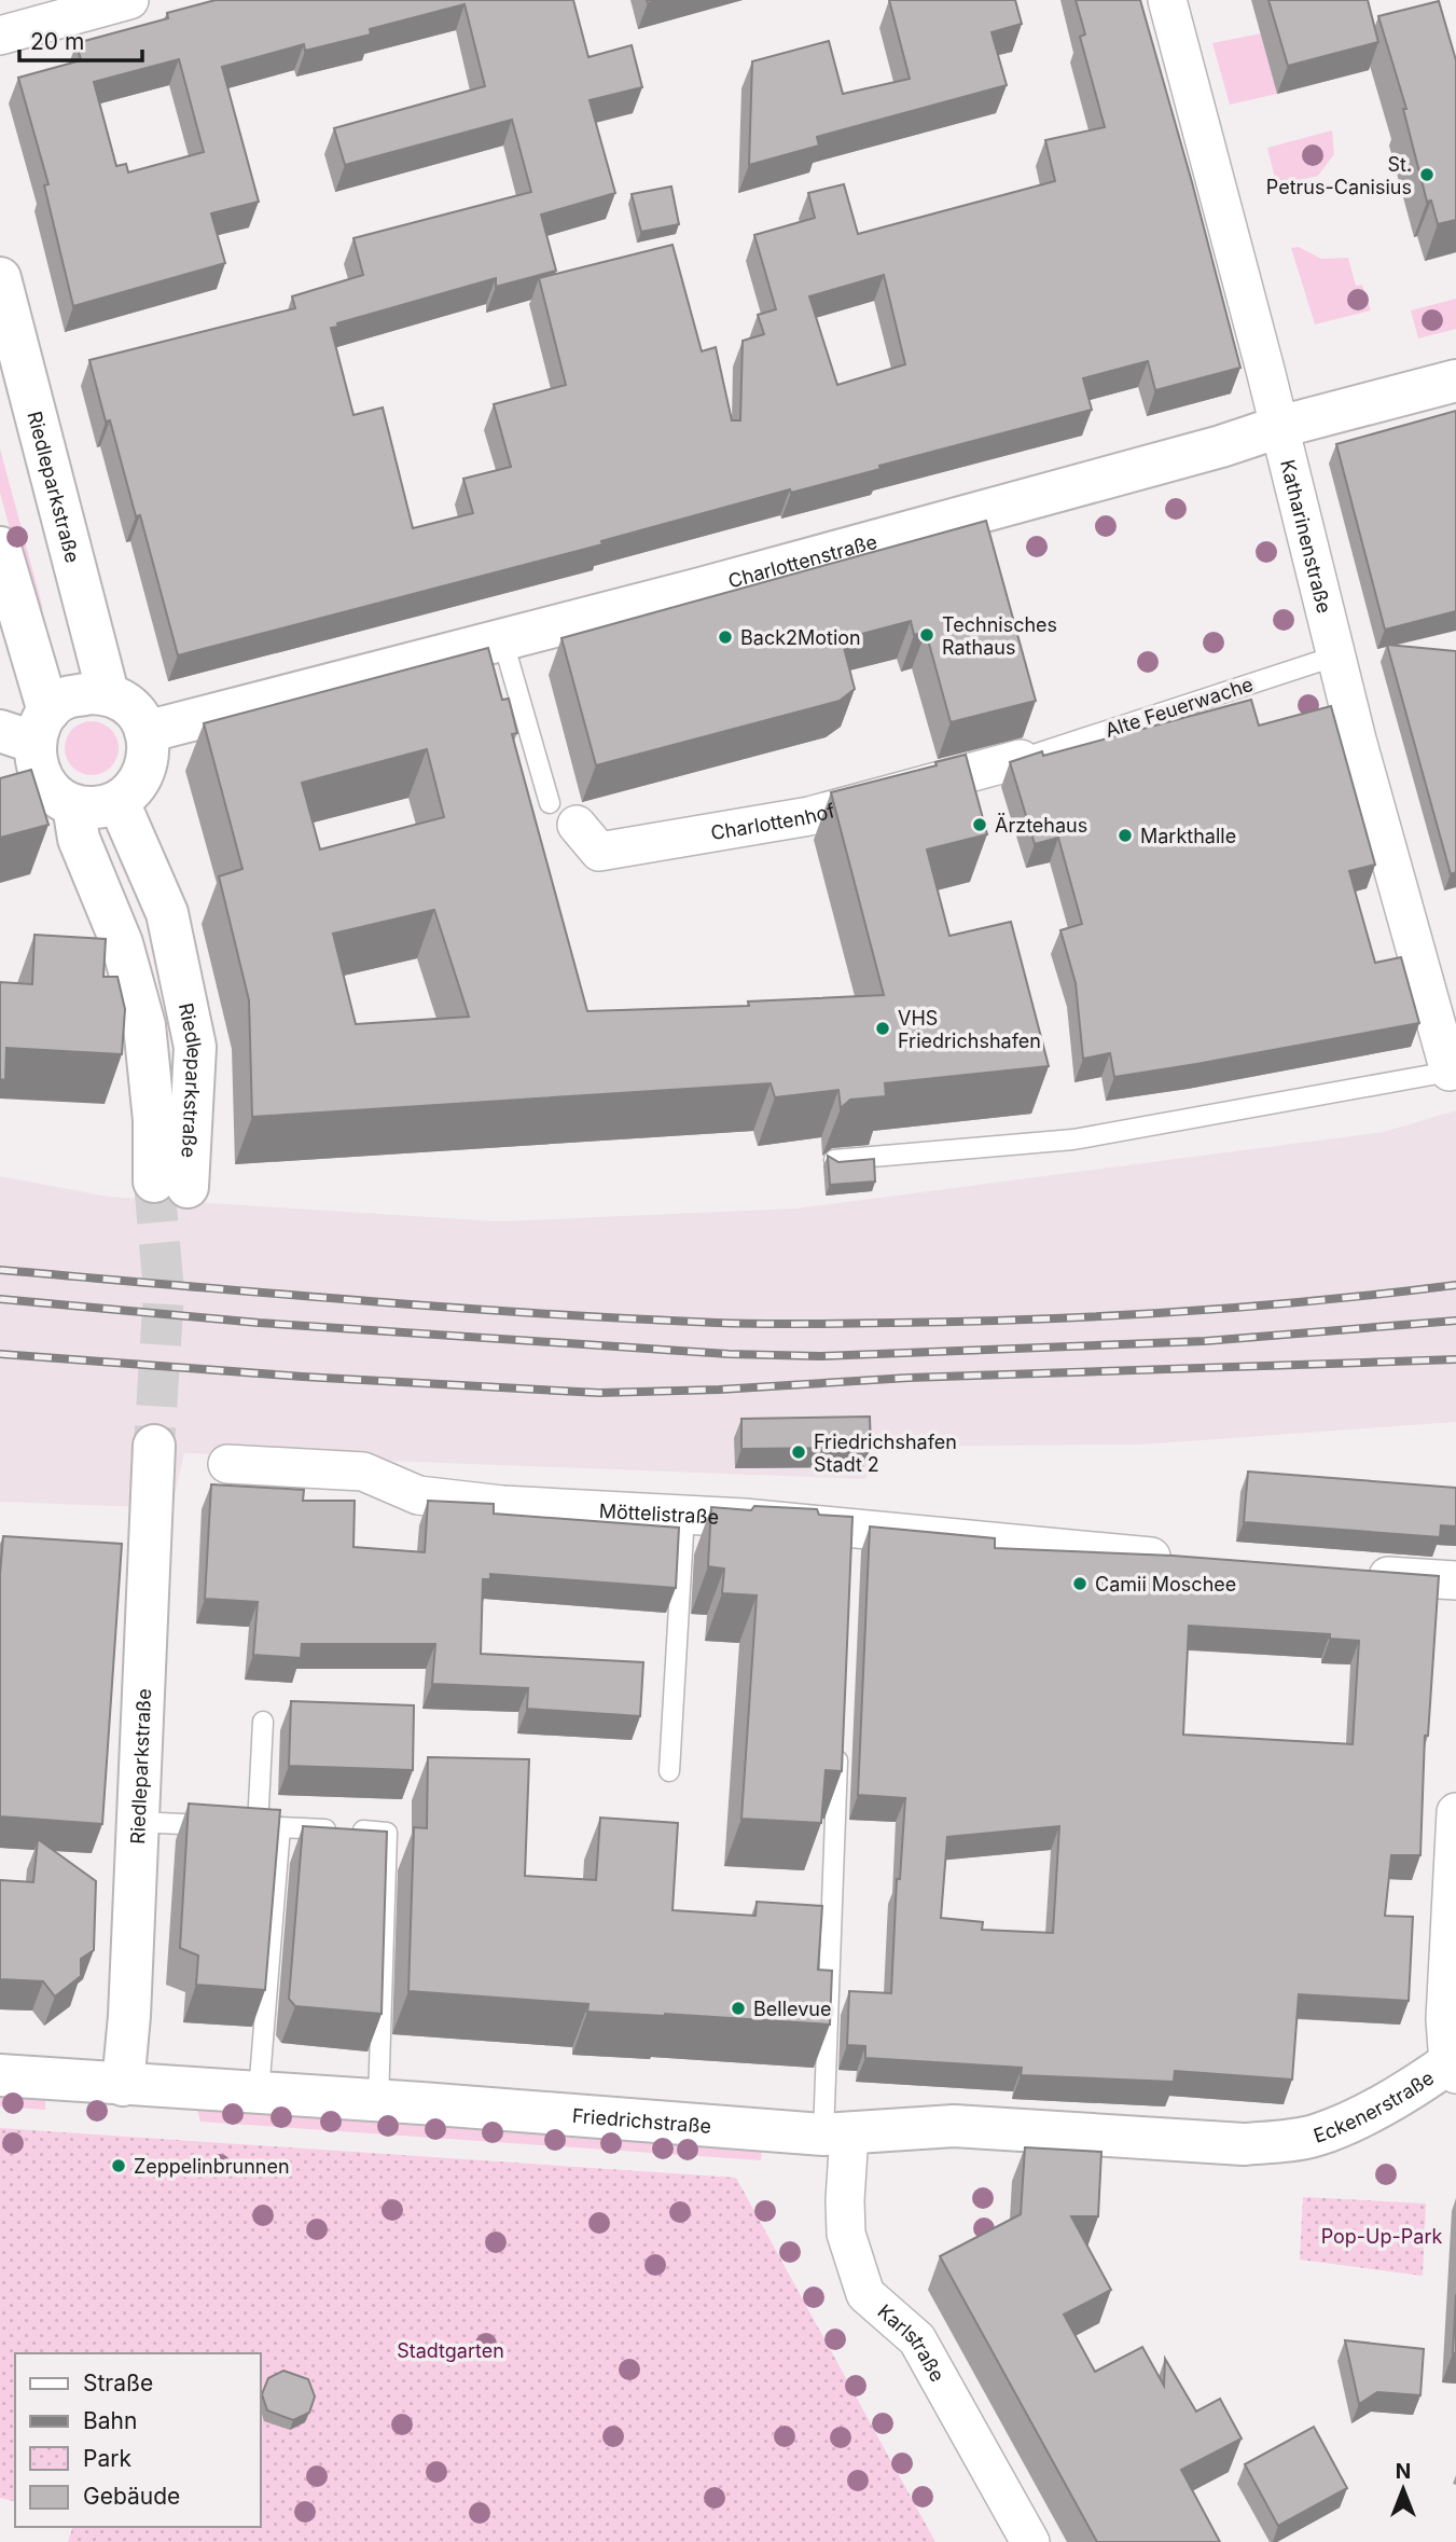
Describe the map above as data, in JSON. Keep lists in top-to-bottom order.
{
  "streets": {
    "street": [
      "Riedleparkstraße",
      "Katharinenstraße",
      "Charlottenstraße",
      "Charlottenhof",
      "Möttelistraße",
      "Eckenerstraße",
      "Friedrichstraße",
      "Karlstraße"
    ],
    "lane": ["Alte Feuerwache"]
  },
  "crossings": [
    ["Riedleparkstraße", "Charlottenstraße"],
    ["Riedleparkstraße", "Friedrichstraße"],
    ["Katharinenstraße", "Charlottenstraße"],
    ["Katharinenstraße", "Alte Feuerwache"],
    ["Charlottenstraße", "Charlottenhof"],
    ["Alte Feuerwache", "Charlottenhof"],
    ["Eckenerstraße", "Friedrichstraße"],
    ["Friedrichstraße", "Karlstraße"]
  ],
  "parks": ["Pop-Up-Park", "Stadtgarten"],
  "places": [
    "St. Petrus-Canisius",
    "Technisches Rathaus",
    "Back2Motion",
    "Ärztehaus",
    "Markthalle",
    "VHS Friedrichshafen",
    "Friedrichshafen Stadt 2",
    "Camii Moschee",
    "Bellevue",
    "Zeppelinbrunnen"
  ],
  "legend": [
    "Straße",
    "Bahn",
    "Park",
    "Gebäude"
  ],
  "scale_bar": "20 m",
  "north": "top"
}
